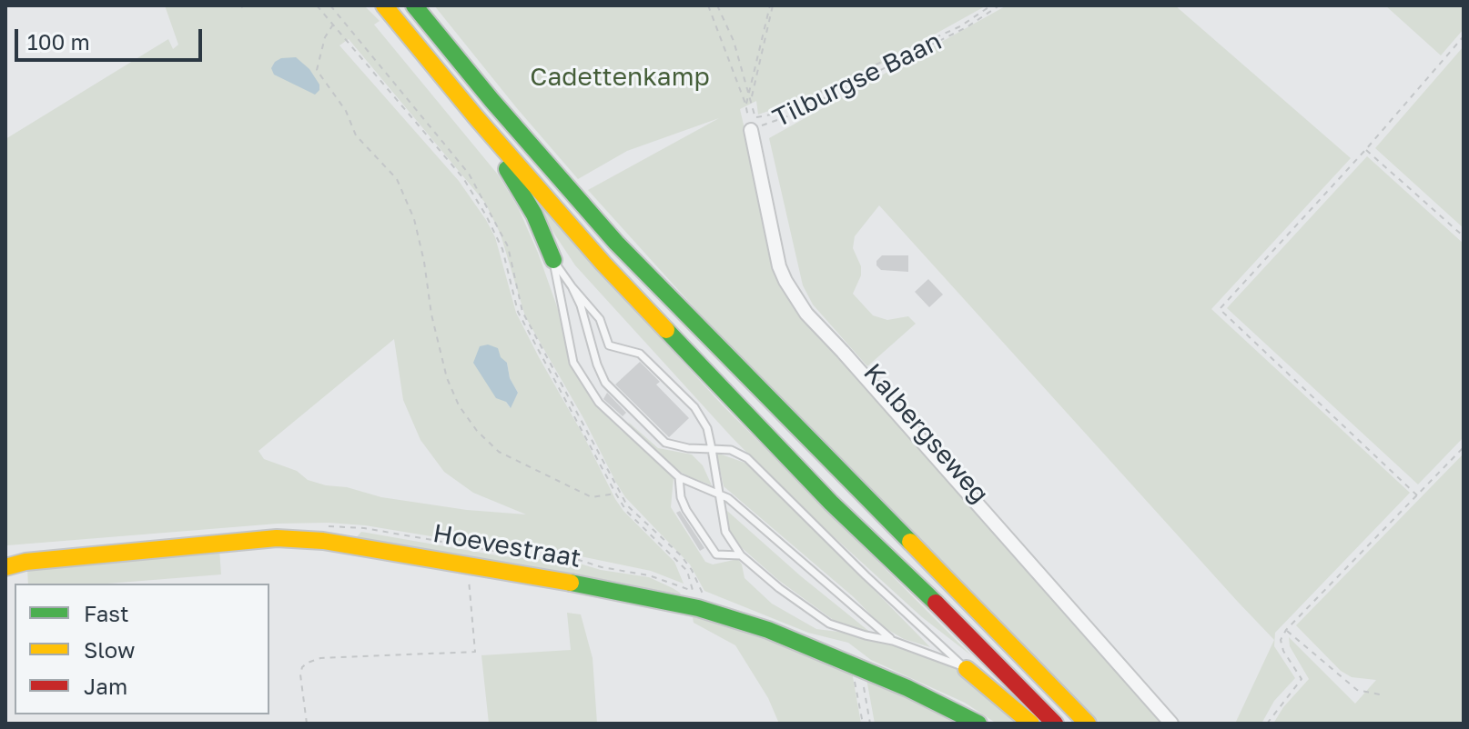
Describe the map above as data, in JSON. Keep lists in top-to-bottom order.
{
  "streets": {
    "main road": ["Hoevestraat"],
    "street": ["Kalbergseweg"],
    "path": ["Tilburgse Baan"]
  },
  "crossings": [
    ["Tilburgse Baan", "Kalbergseweg"]
  ],
  "parks": ["Cadettenkamp"],
  "legend": ["Fast", "Slow", "Jam"],
  "scale_bar": "100 m"
}
